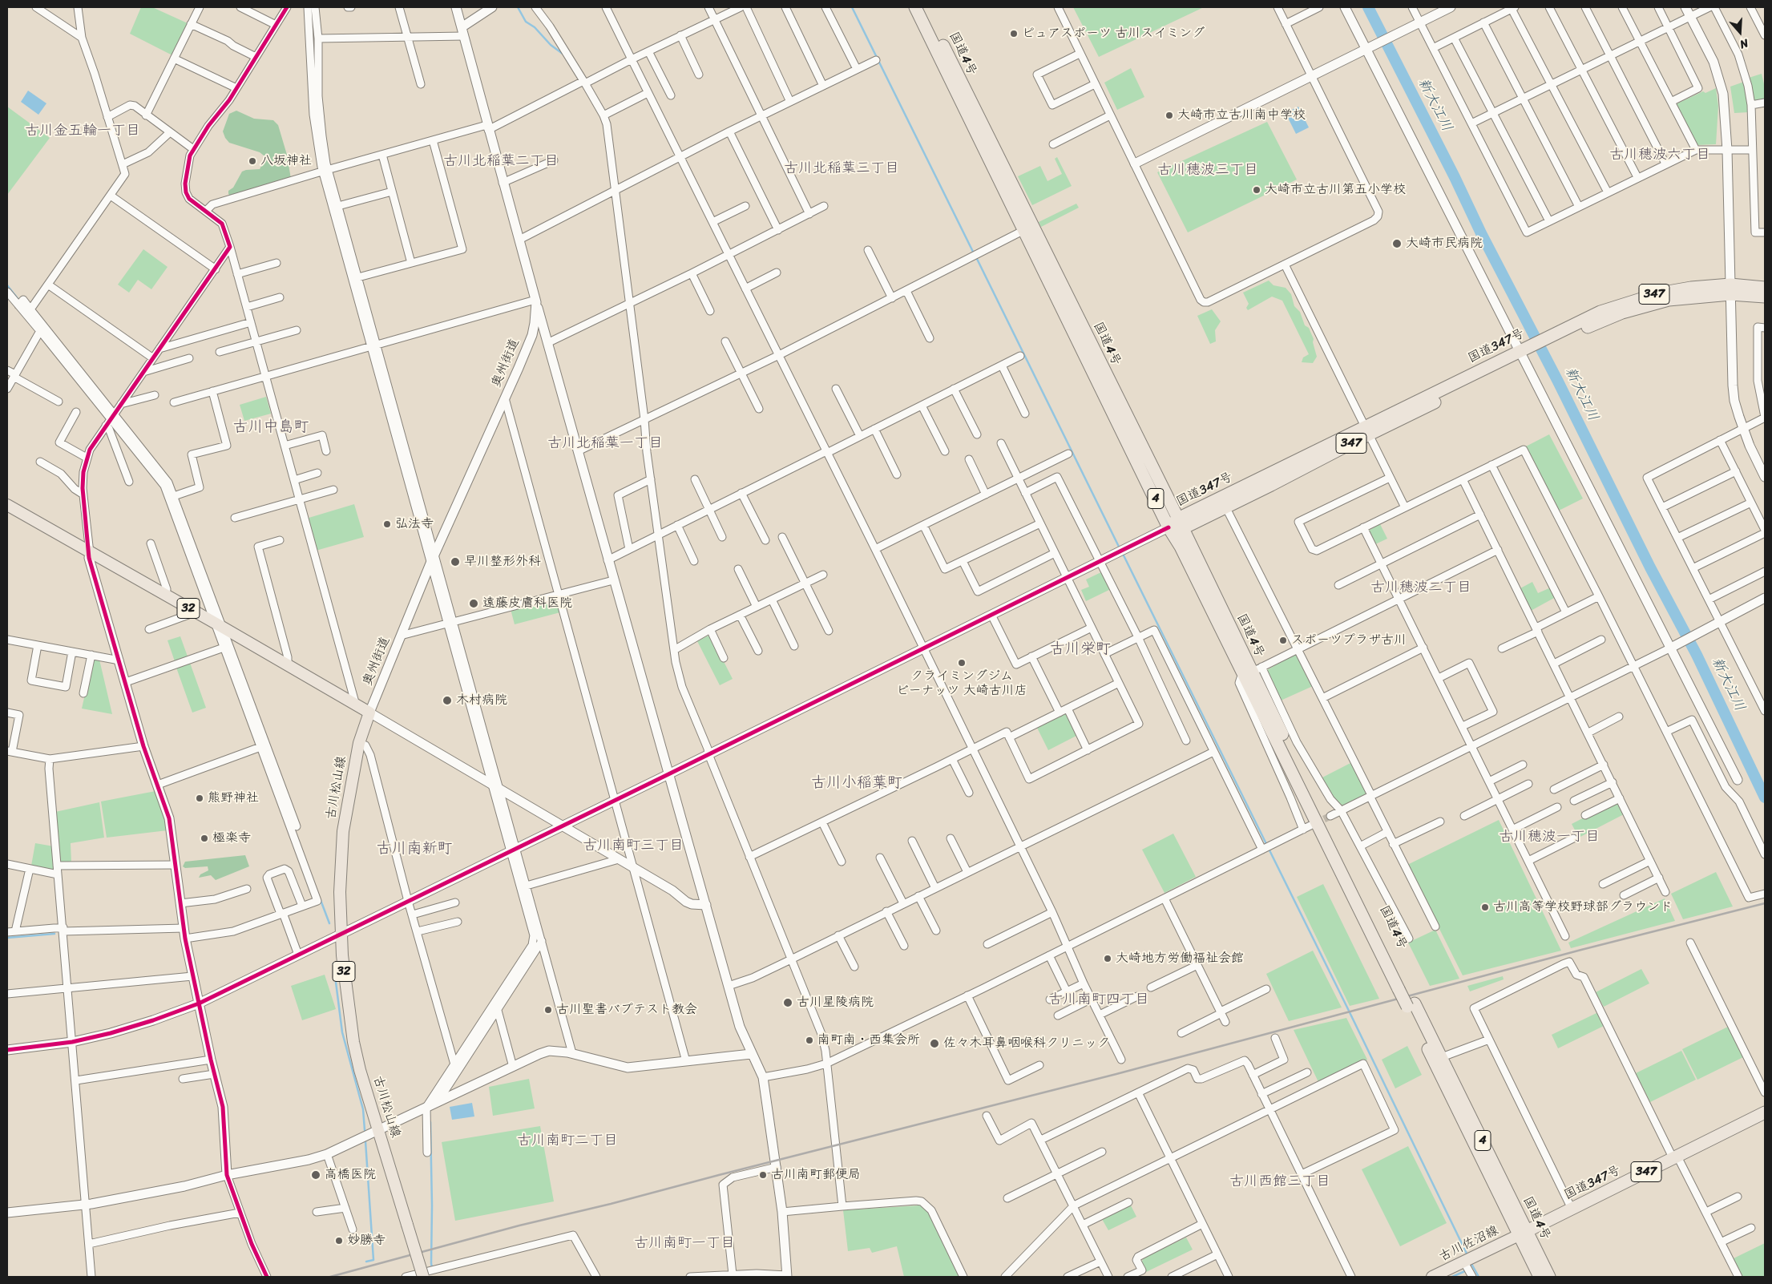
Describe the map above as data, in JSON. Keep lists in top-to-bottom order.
{
  "streets": {
    "highway": [
      "国道4号",
      "347",
      "国道347号",
      "4"
    ],
    "main road": ["32", "古川松山線", "古川佐沼線"],
    "street": ["奥州街道"]
  },
  "crossings": [
    ["国道4号", "国道347号"],
    ["国道4号", "古川佐沼線"],
    ["国道347号", "古川佐沼線"],
    ["奥州街道", "32"],
    ["奥州街道", "古川松山線"],
    ["32", "古川松山線"]
  ],
  "districts": [
    "古川金五輪一丁目",
    "古川穂波六丁目",
    "古川北稲葉二丁目",
    "古川北稲葉三丁目",
    "古川穂波三丁目",
    "古川中島町",
    "古川北稲葉一丁目",
    "古川穂波二丁目",
    "古川栄町",
    "古川小稲葉町",
    "古川穂波一丁目",
    "古川南町三丁目",
    "古川南新町",
    "古川南町四丁目",
    "古川南町二丁目",
    "古川西館三丁目",
    "古川南町一丁目"
  ],
  "water": ["新大江川"],
  "places": [
    "ピュアスポーツ 古川スイミング",
    "大崎市立古川南中学校",
    "八坂神社",
    "大崎市立古川第五小学校",
    "大崎市民病院",
    "弘法寺",
    "早川整形外科",
    "遠藤皮膚科医院",
    "スポーツプラザ古川",
    "クライミングジム ビーナッツ 大崎古川店",
    "木村病院",
    "熊野神社",
    "極楽寺",
    "古川高等学校野球部グラウンド",
    "大崎地方労働福祉会館",
    "古川星陵病院",
    "古川聖書バプテスト教会",
    "南町南・西集会所",
    "佐々木耳鼻咽喉科クリニック",
    "高橋医院",
    "古川南町郵便局",
    "妙勝寺"
  ],
  "north": "bottom"
}
